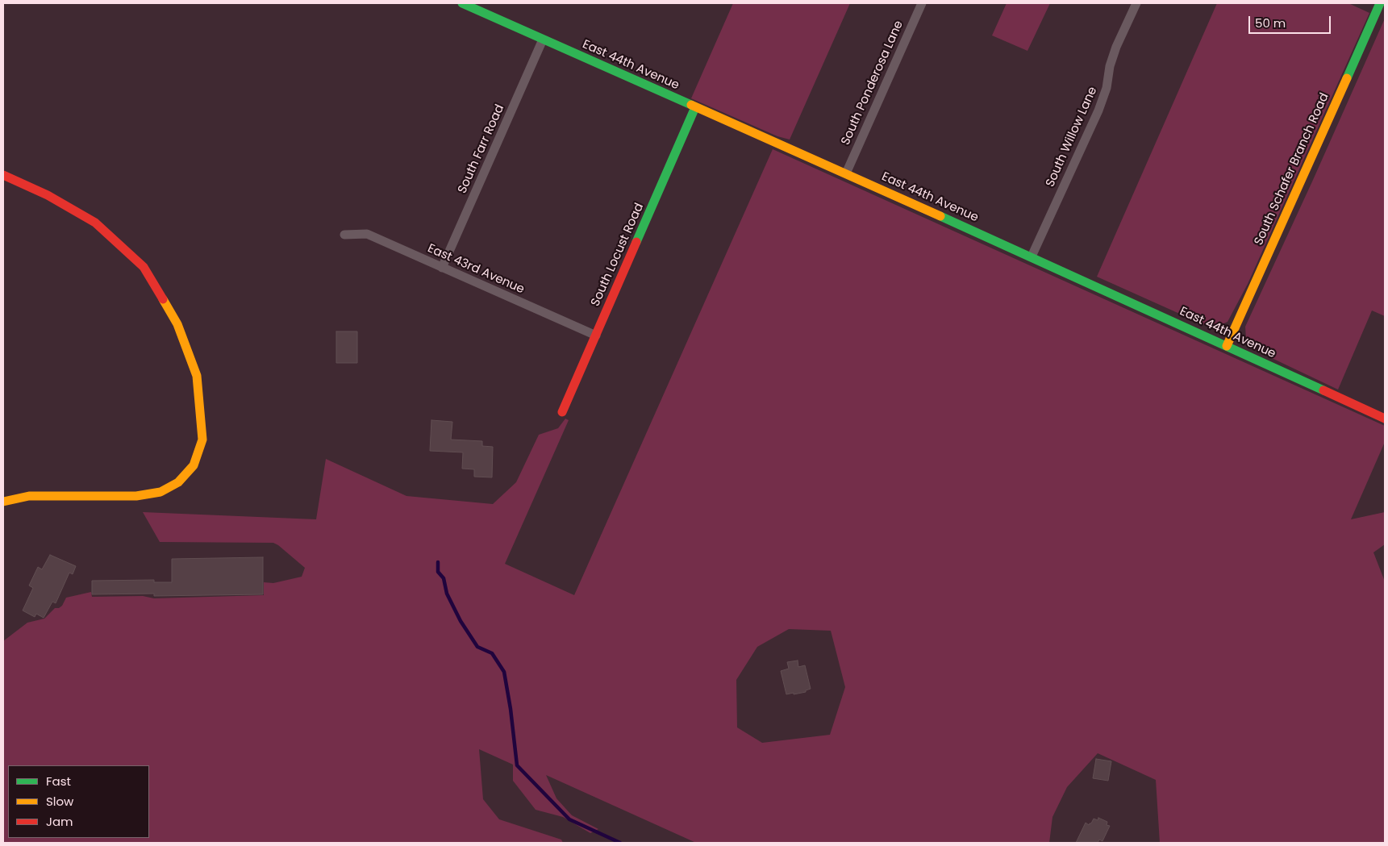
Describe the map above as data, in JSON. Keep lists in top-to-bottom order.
{
  "streets": {
    "street": [
      "East 44th Avenue",
      "South Ponderosa Lane",
      "South Willow Lane",
      "South Farr Road",
      "South Schafer Branch Road",
      "South Locust Road",
      "East 43rd Avenue"
    ]
  },
  "crossings": [
    ["East 44th Avenue", "South Ponderosa Lane"],
    ["East 44th Avenue", "South Willow Lane"],
    ["East 44th Avenue", "South Farr Road"],
    ["East 44th Avenue", "South Schafer Branch Road"],
    ["East 44th Avenue", "South Locust Road"],
    ["South Farr Road", "East 43rd Avenue"],
    ["South Locust Road", "East 43rd Avenue"]
  ],
  "legend": ["Fast", "Slow", "Jam"],
  "scale_bar": "50 m"
}
